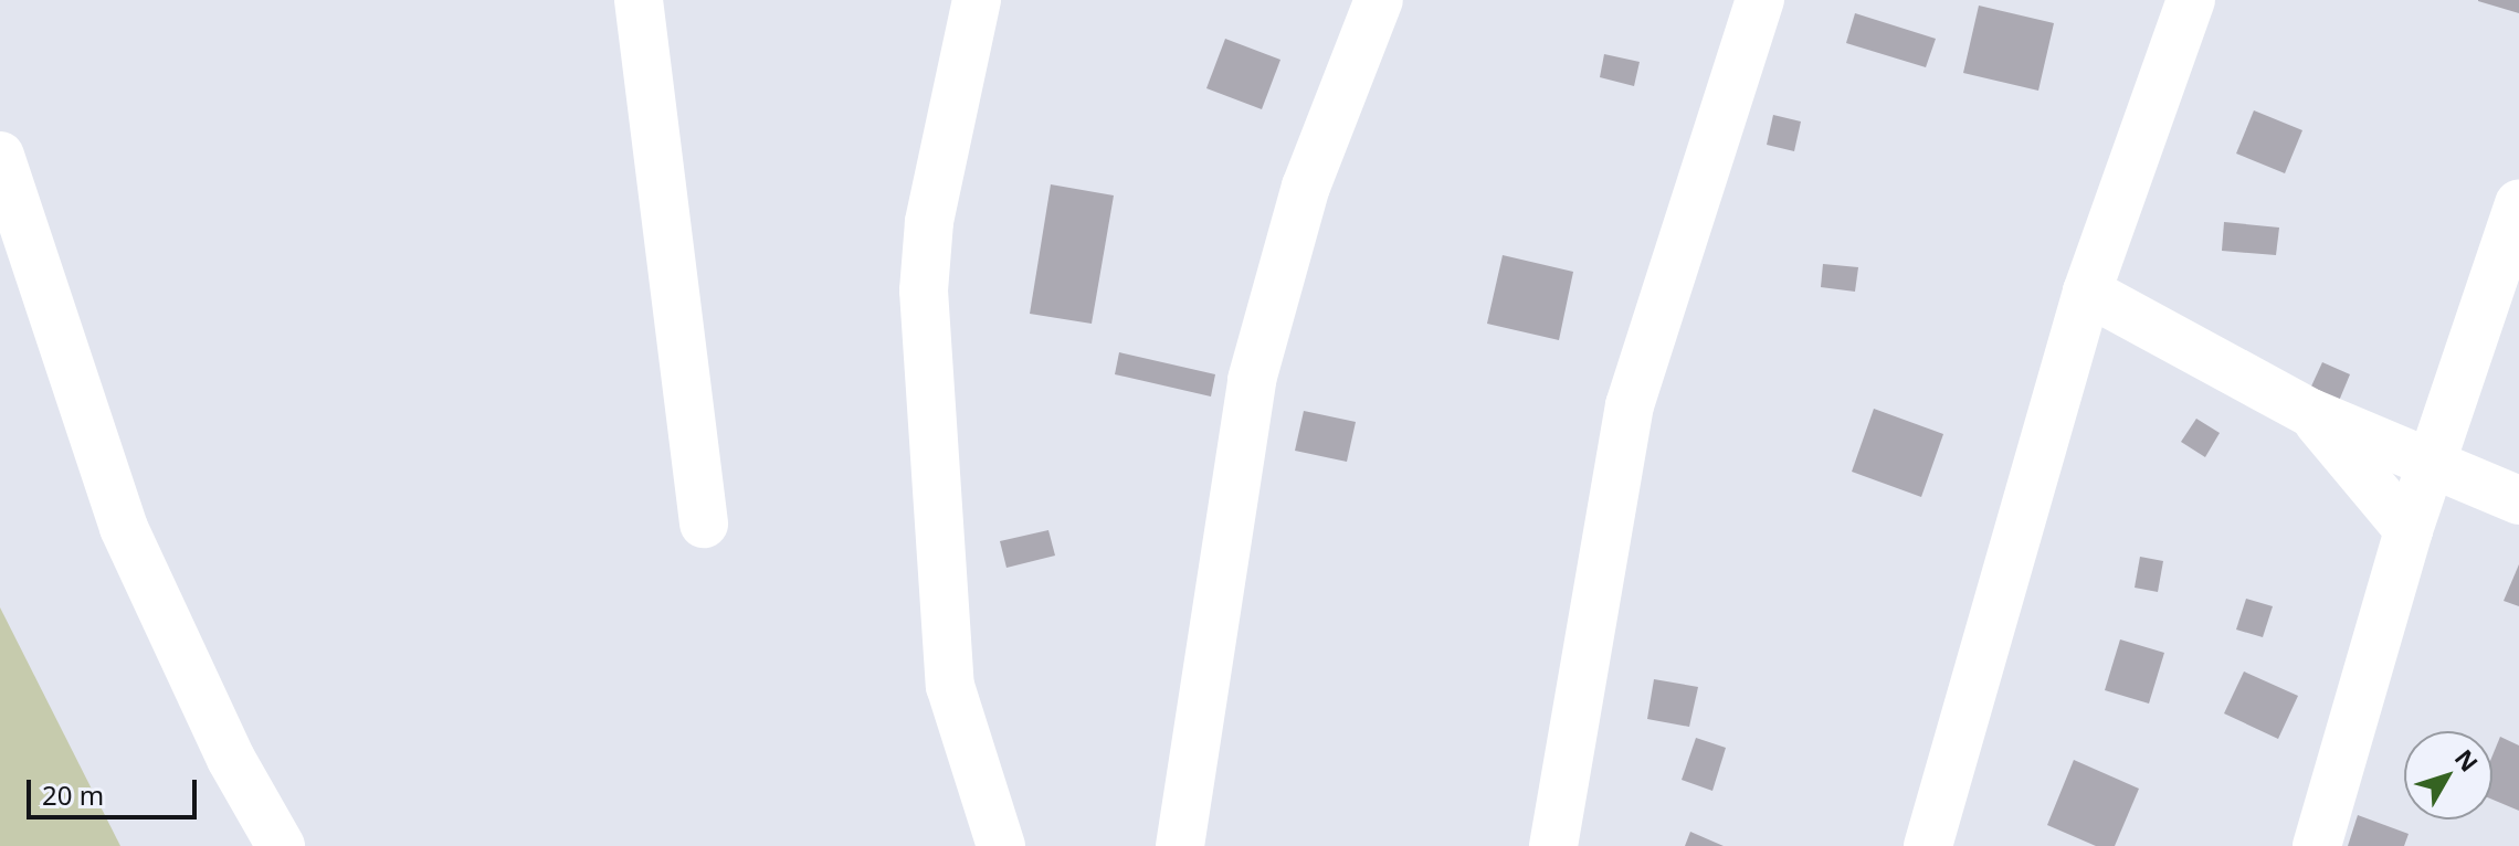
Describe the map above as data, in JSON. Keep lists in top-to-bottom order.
{
  "scale_bar": "20 m",
  "north": "top right"
}
